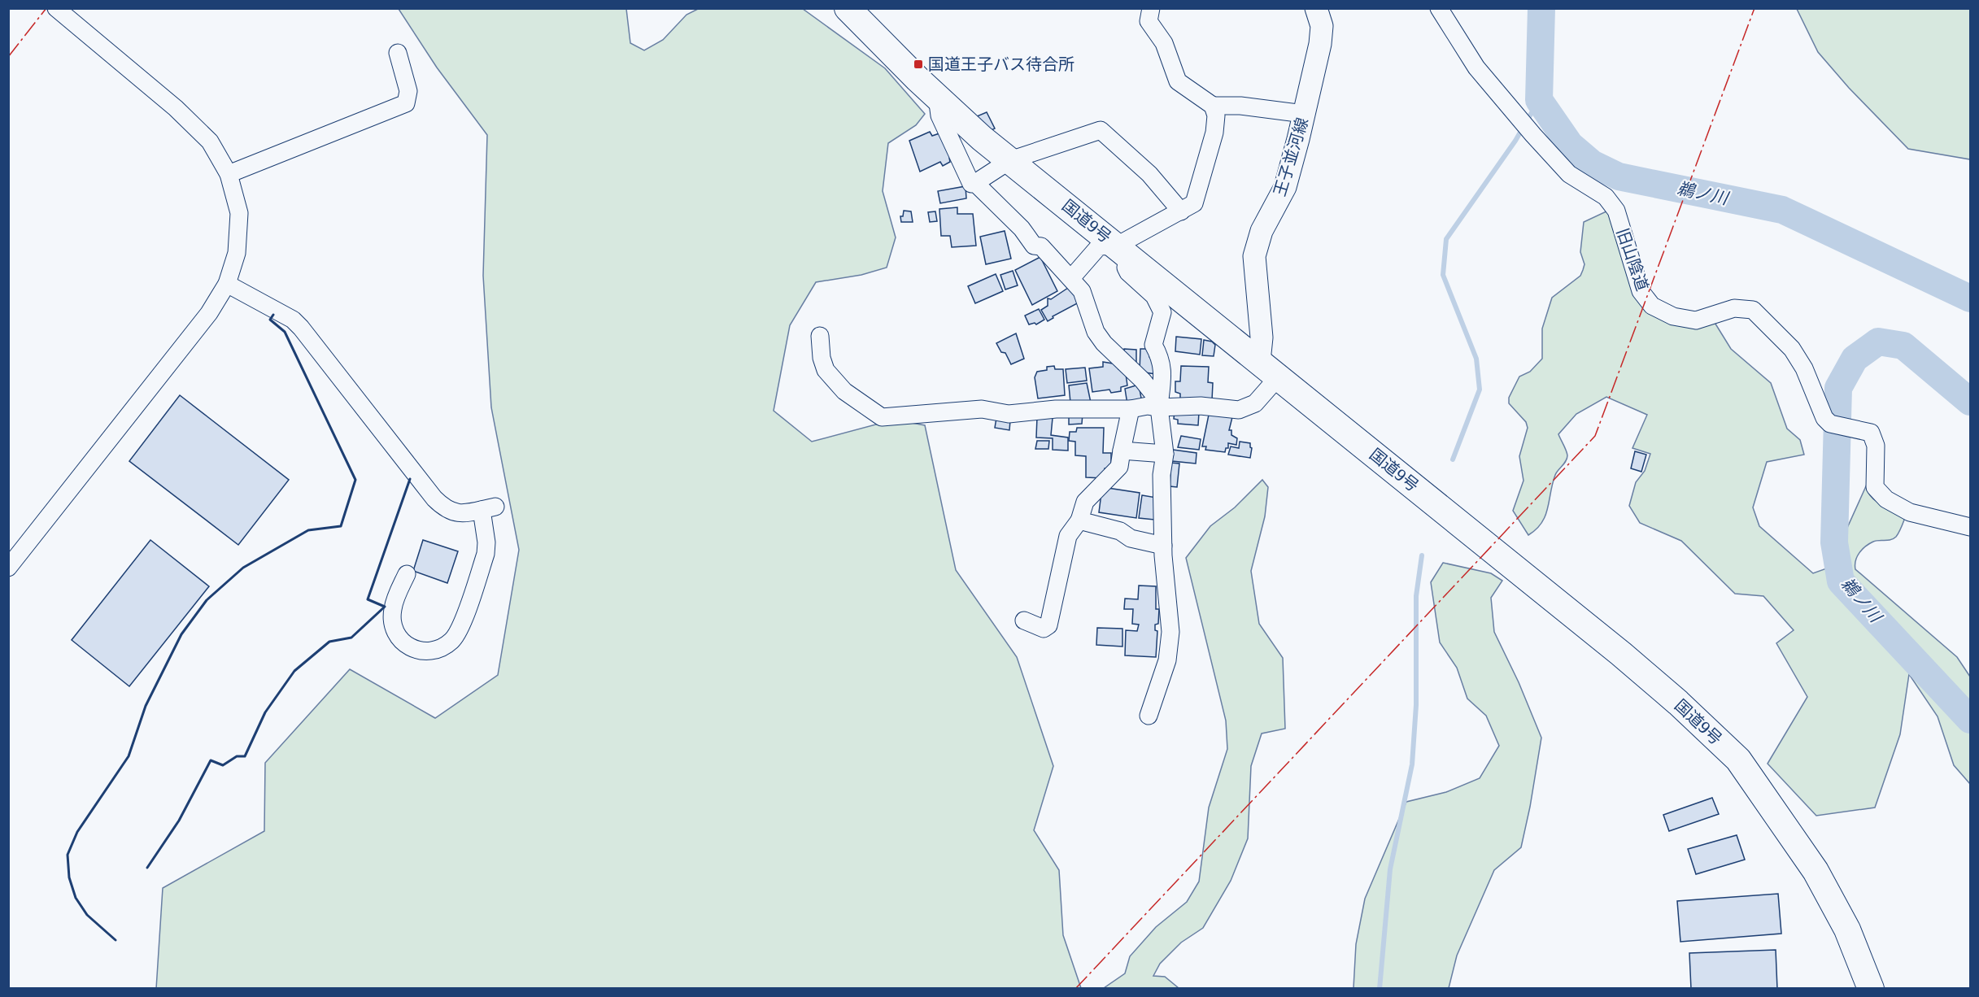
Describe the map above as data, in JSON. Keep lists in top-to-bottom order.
{
  "streets": {
    "highway": ["国道9号"],
    "main road": ["王子並河線"],
    "street": ["旧山陰道"]
  },
  "crossings": [
    ["王子並河線", "国道9号"]
  ],
  "water": ["鵜ノ川"],
  "places": {
    "transit": ["国道王子バス待合所"]
  }
}
